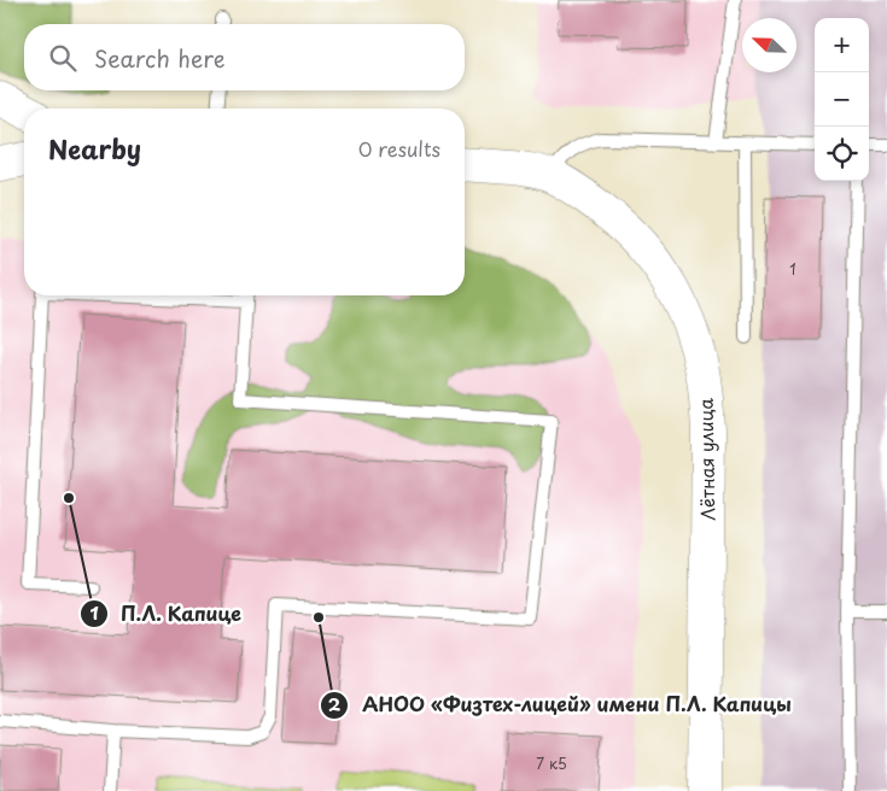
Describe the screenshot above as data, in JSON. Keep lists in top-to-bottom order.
{
  "streets": {
    "street": ["Лётная улица"]
  },
  "places": ["П.Л. Капице", "АНОО «Физтех-лицей» имени П.Л. Капицы"],
  "house_numbers": ["1", "7 к5"],
  "north": "top left",
  "page": {
    "map_buttons": ["+", "−"],
    "search": "Search here",
    "heading": ["Nearby", "0 results"]
  }
}
